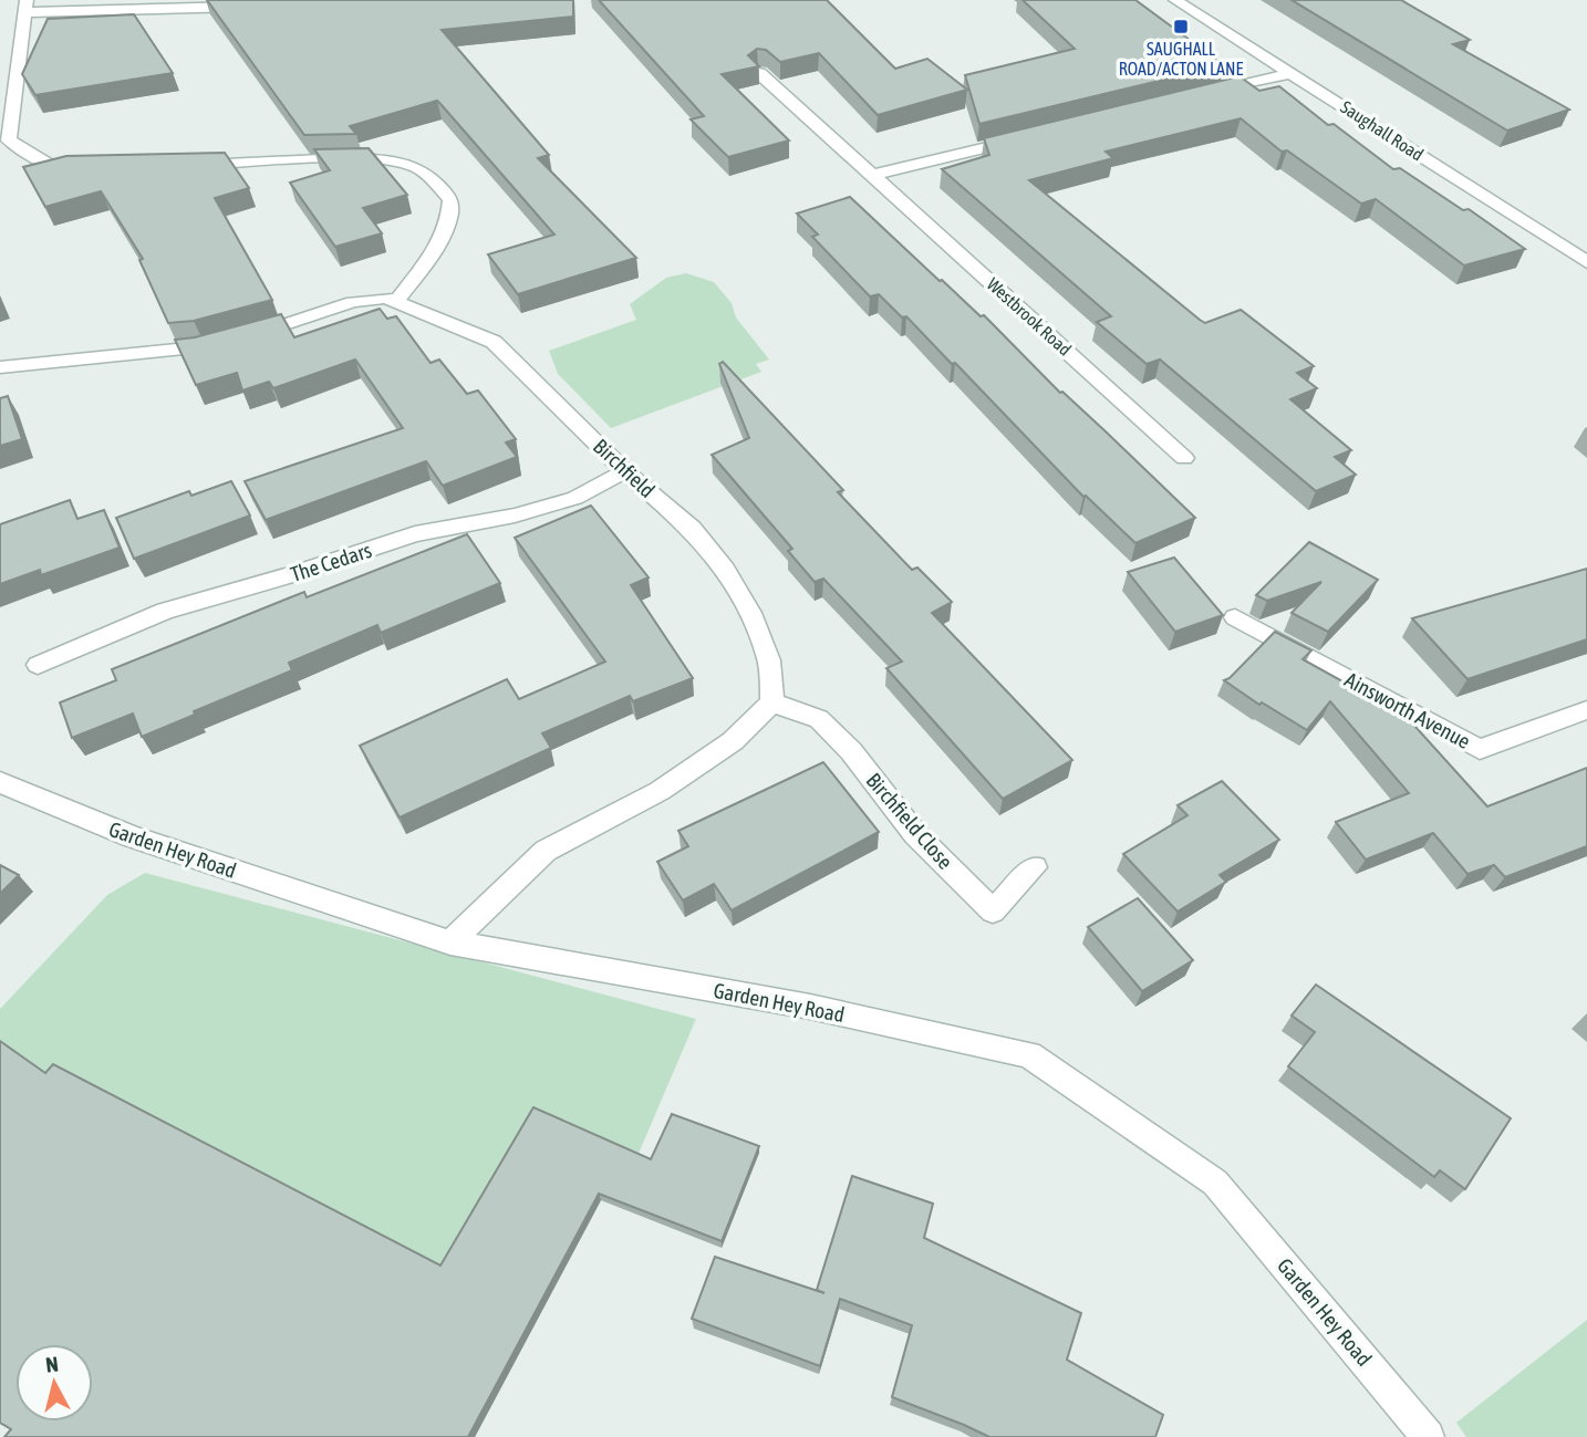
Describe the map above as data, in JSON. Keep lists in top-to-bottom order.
{
  "streets": {
    "street": [
      "Saughall Road",
      "Westbrook Road",
      "Birchfield",
      "The Cedars",
      "Ainsworth Avenue",
      "Birchfield Close",
      "Garden Hey Road"
    ]
  },
  "crossings": [
    ["Birchfield", "The Cedars"],
    ["Birchfield", "Birchfield Close"]
  ],
  "places": {
    "transit": ["SAUGHALL ROAD/ACTON LANE"]
  },
  "north": "top"
}
